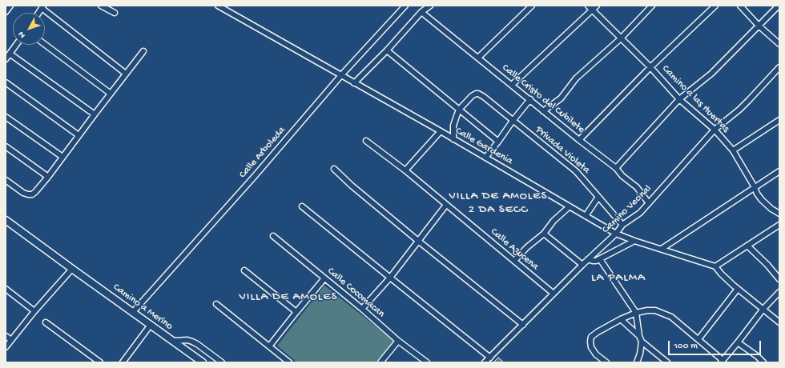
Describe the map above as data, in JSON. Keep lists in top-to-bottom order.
{
  "streets": {
    "street": [
      "Calle Cristo del Cubilete",
      "Camino a las Huertas",
      "Calle Gardenia",
      "Privada Violeta",
      "Calle Arboleda",
      "Camino Vecinal",
      "Calle Azucena",
      "Calle Cocomacan",
      "Camino a Merino"
    ]
  },
  "crossings": [
    ["Calle Cristo del Cubilete", "Camino Vecinal"],
    ["Camino a las Huertas", "Camino Vecinal"],
    ["Calle Gardenia", "Calle Arboleda"],
    ["Calle Gardenia", "Camino Vecinal"],
    ["Privada Violeta", "Camino Vecinal"],
    ["Calle Arboleda", "Camino a Merino"],
    ["Camino Vecinal", "Calle Azucena"]
  ],
  "districts": ["VILLA DE AMOLES 2 DA SECC", "LA PALMA", "VILLA DE AMOLES"],
  "scale_bar": "100 m",
  "north": "bottom left"
}
